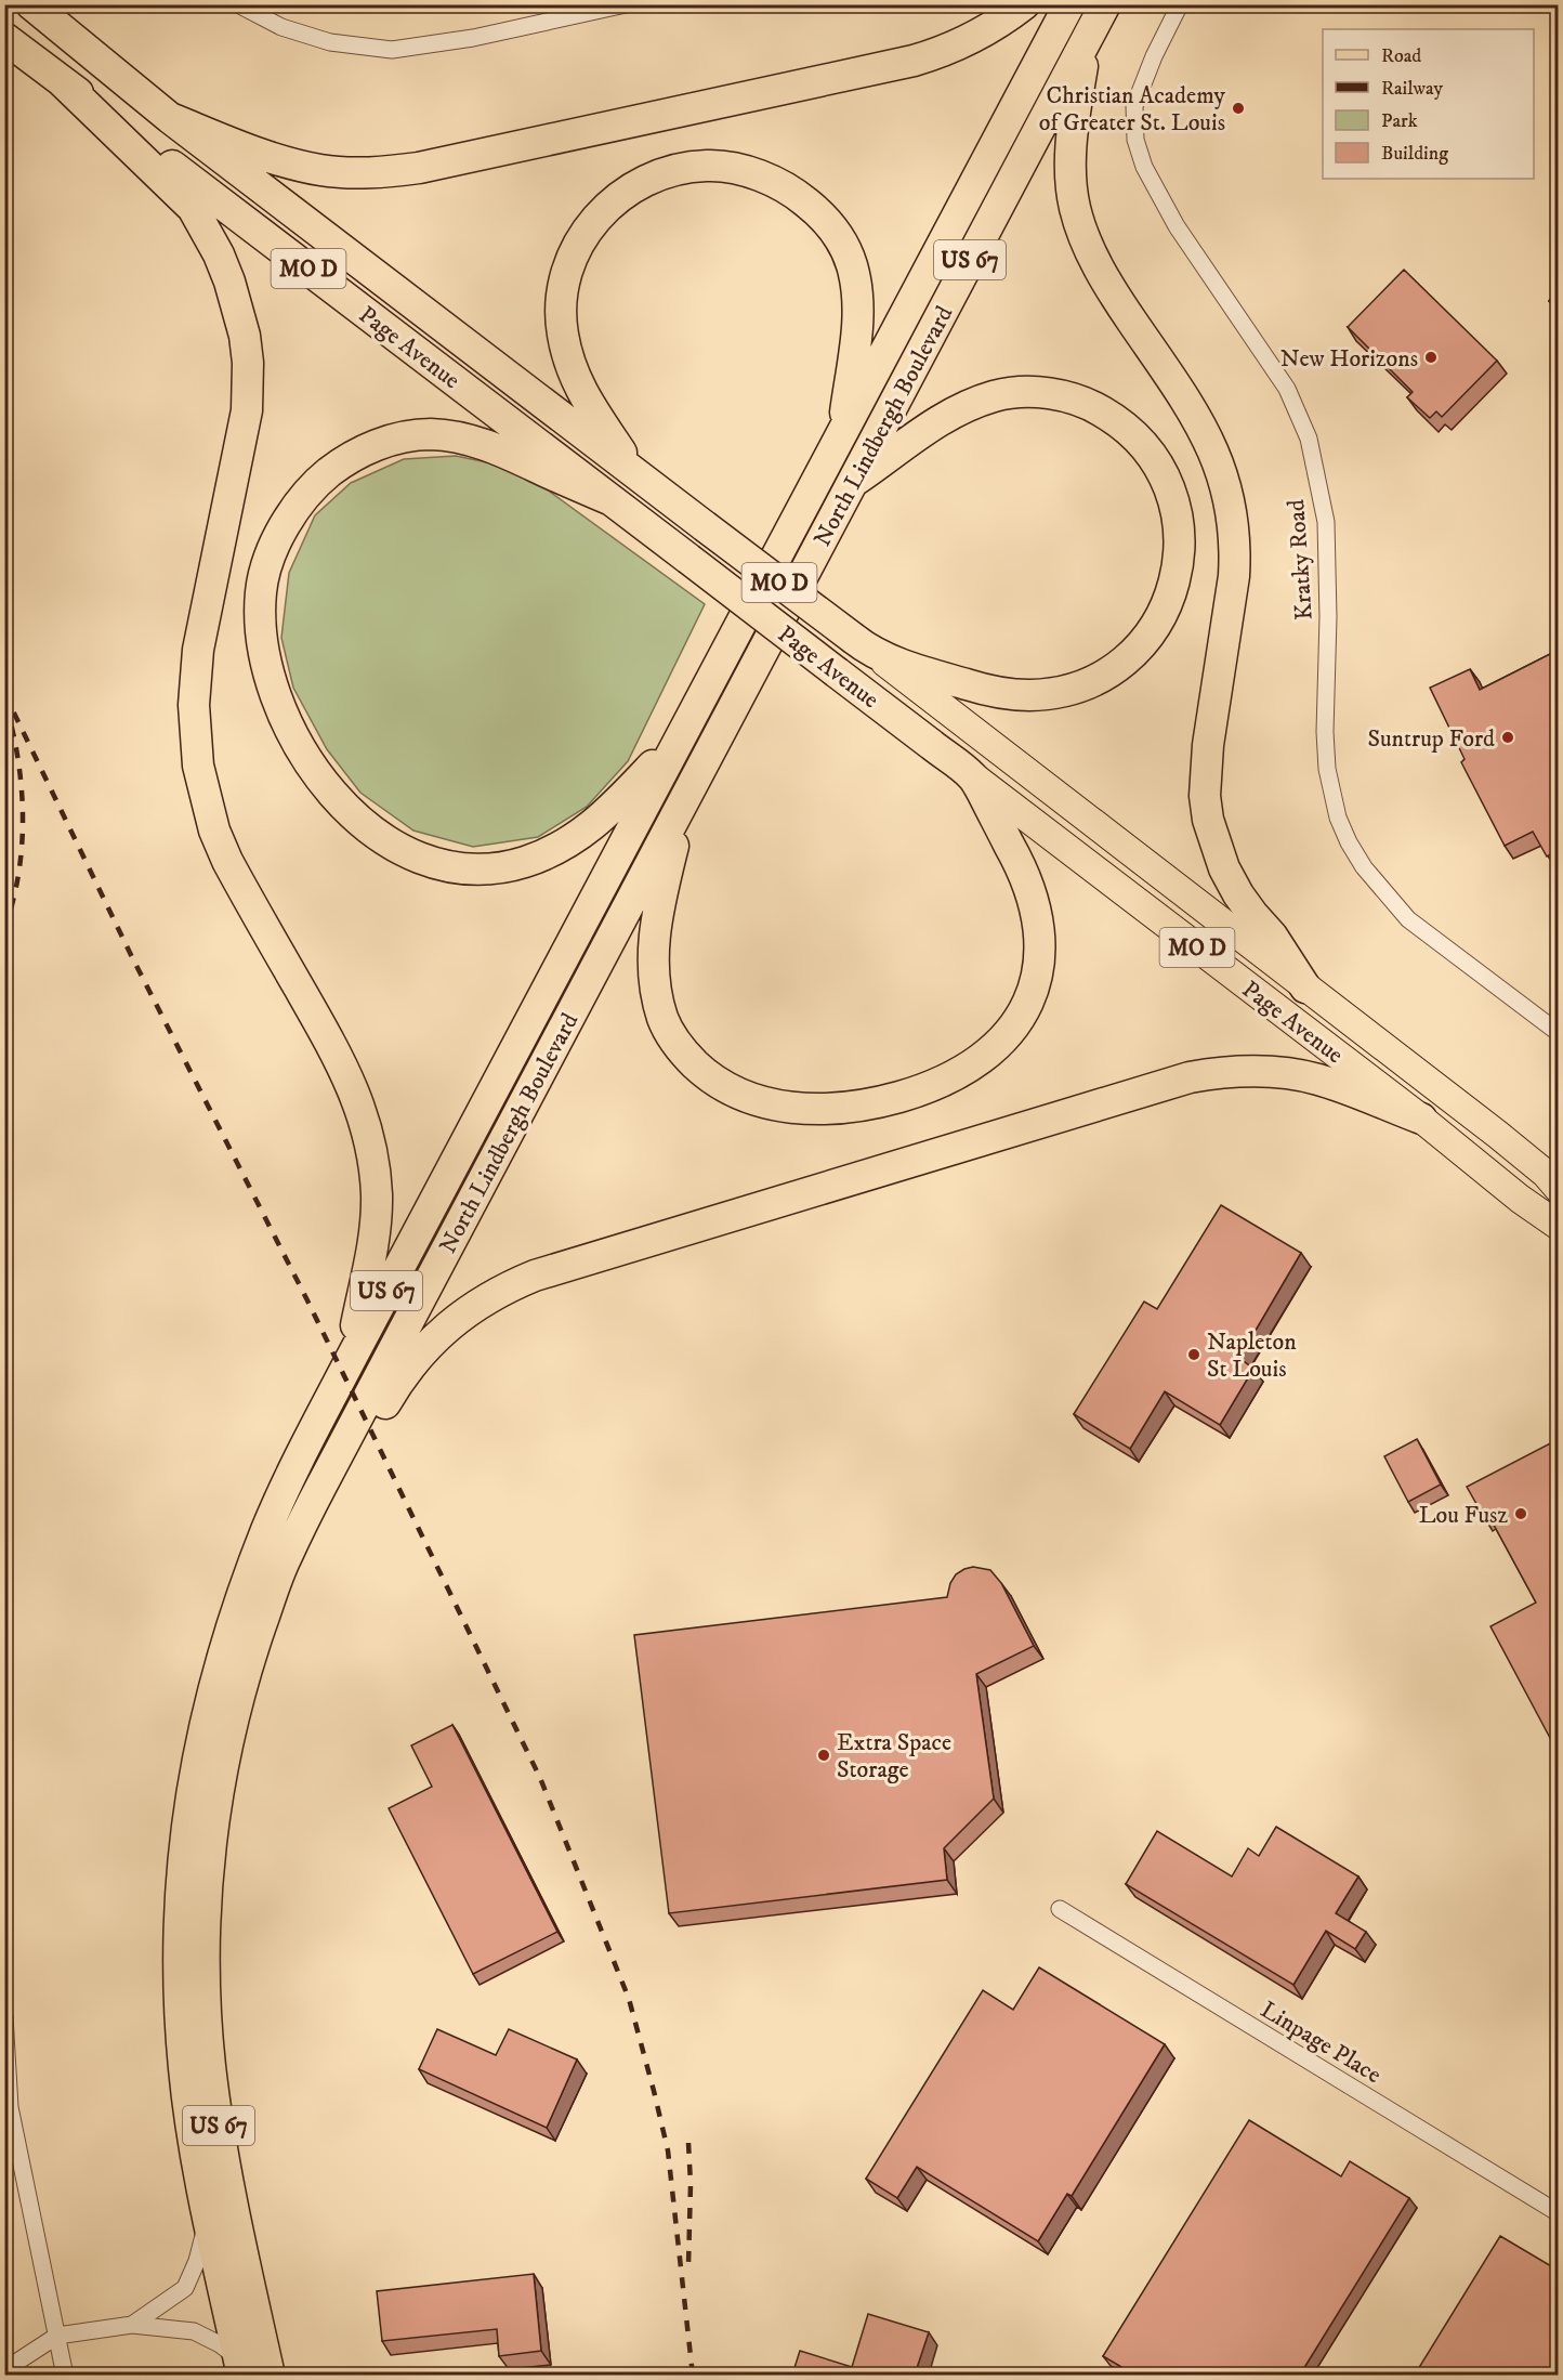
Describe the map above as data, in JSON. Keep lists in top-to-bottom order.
{
  "streets": {
    "highway": [
      "US 67",
      "MO D",
      "Page Avenue",
      "North Lindbergh Boulevard"
    ],
    "street": ["Kratky Road", "Linpage Place"]
  },
  "places": [
    "Christian Academy of Greater St. Louis",
    "New Horizons",
    "Suntrup Ford",
    "Napleton St Louis",
    "Lou Fusz",
    "Extra Space Storage"
  ],
  "legend": [
    "Road",
    "Railway",
    "Park",
    "Building"
  ]
}
